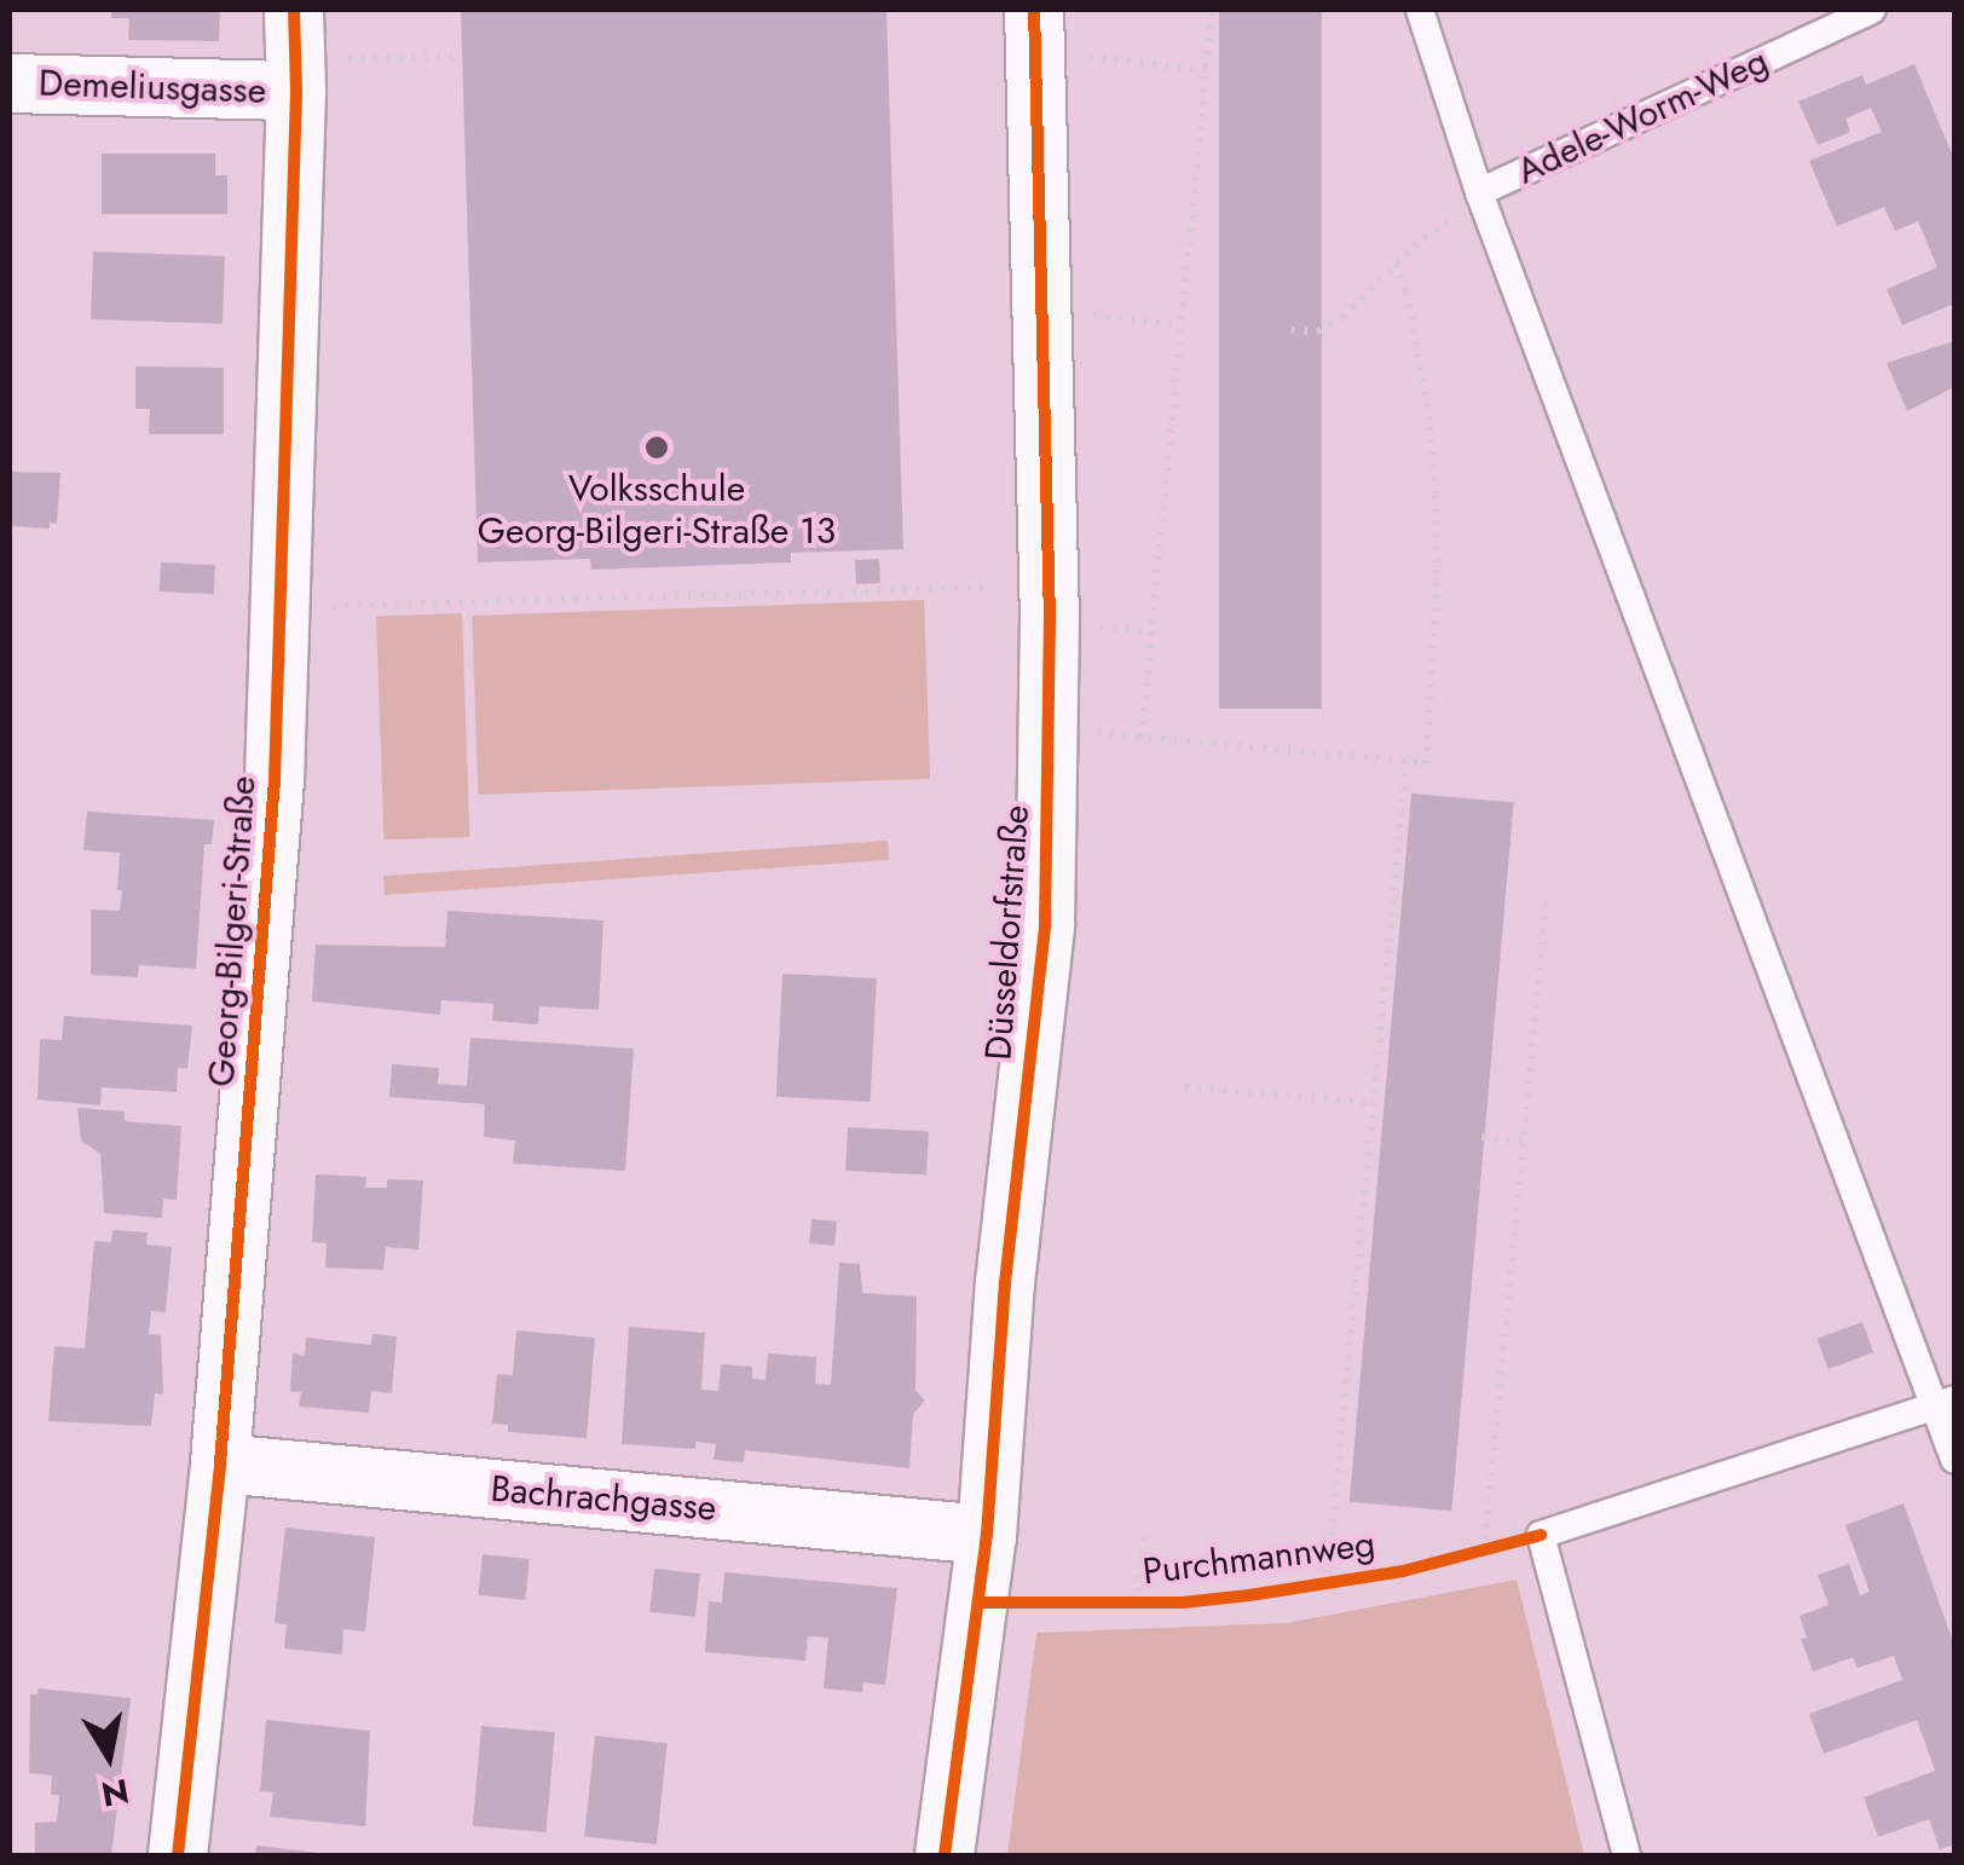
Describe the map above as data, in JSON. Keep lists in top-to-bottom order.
{
  "streets": {
    "street": [
      "Demeliusgasse",
      "Georg-Bilgeri-Straße",
      "Düsseldorfstraße",
      "Bachrachgasse"
    ],
    "lane": ["Adele-Worm-Weg"],
    "cycle path": ["Purchmannweg"]
  },
  "crossings": [
    ["Demeliusgasse", "Georg-Bilgeri-Straße"],
    ["Georg-Bilgeri-Straße", "Bachrachgasse"],
    ["Düsseldorfstraße", "Bachrachgasse"]
  ],
  "places": ["Volksschule Georg-Bilgeri-Straße 13"],
  "north": "bottom"
}
